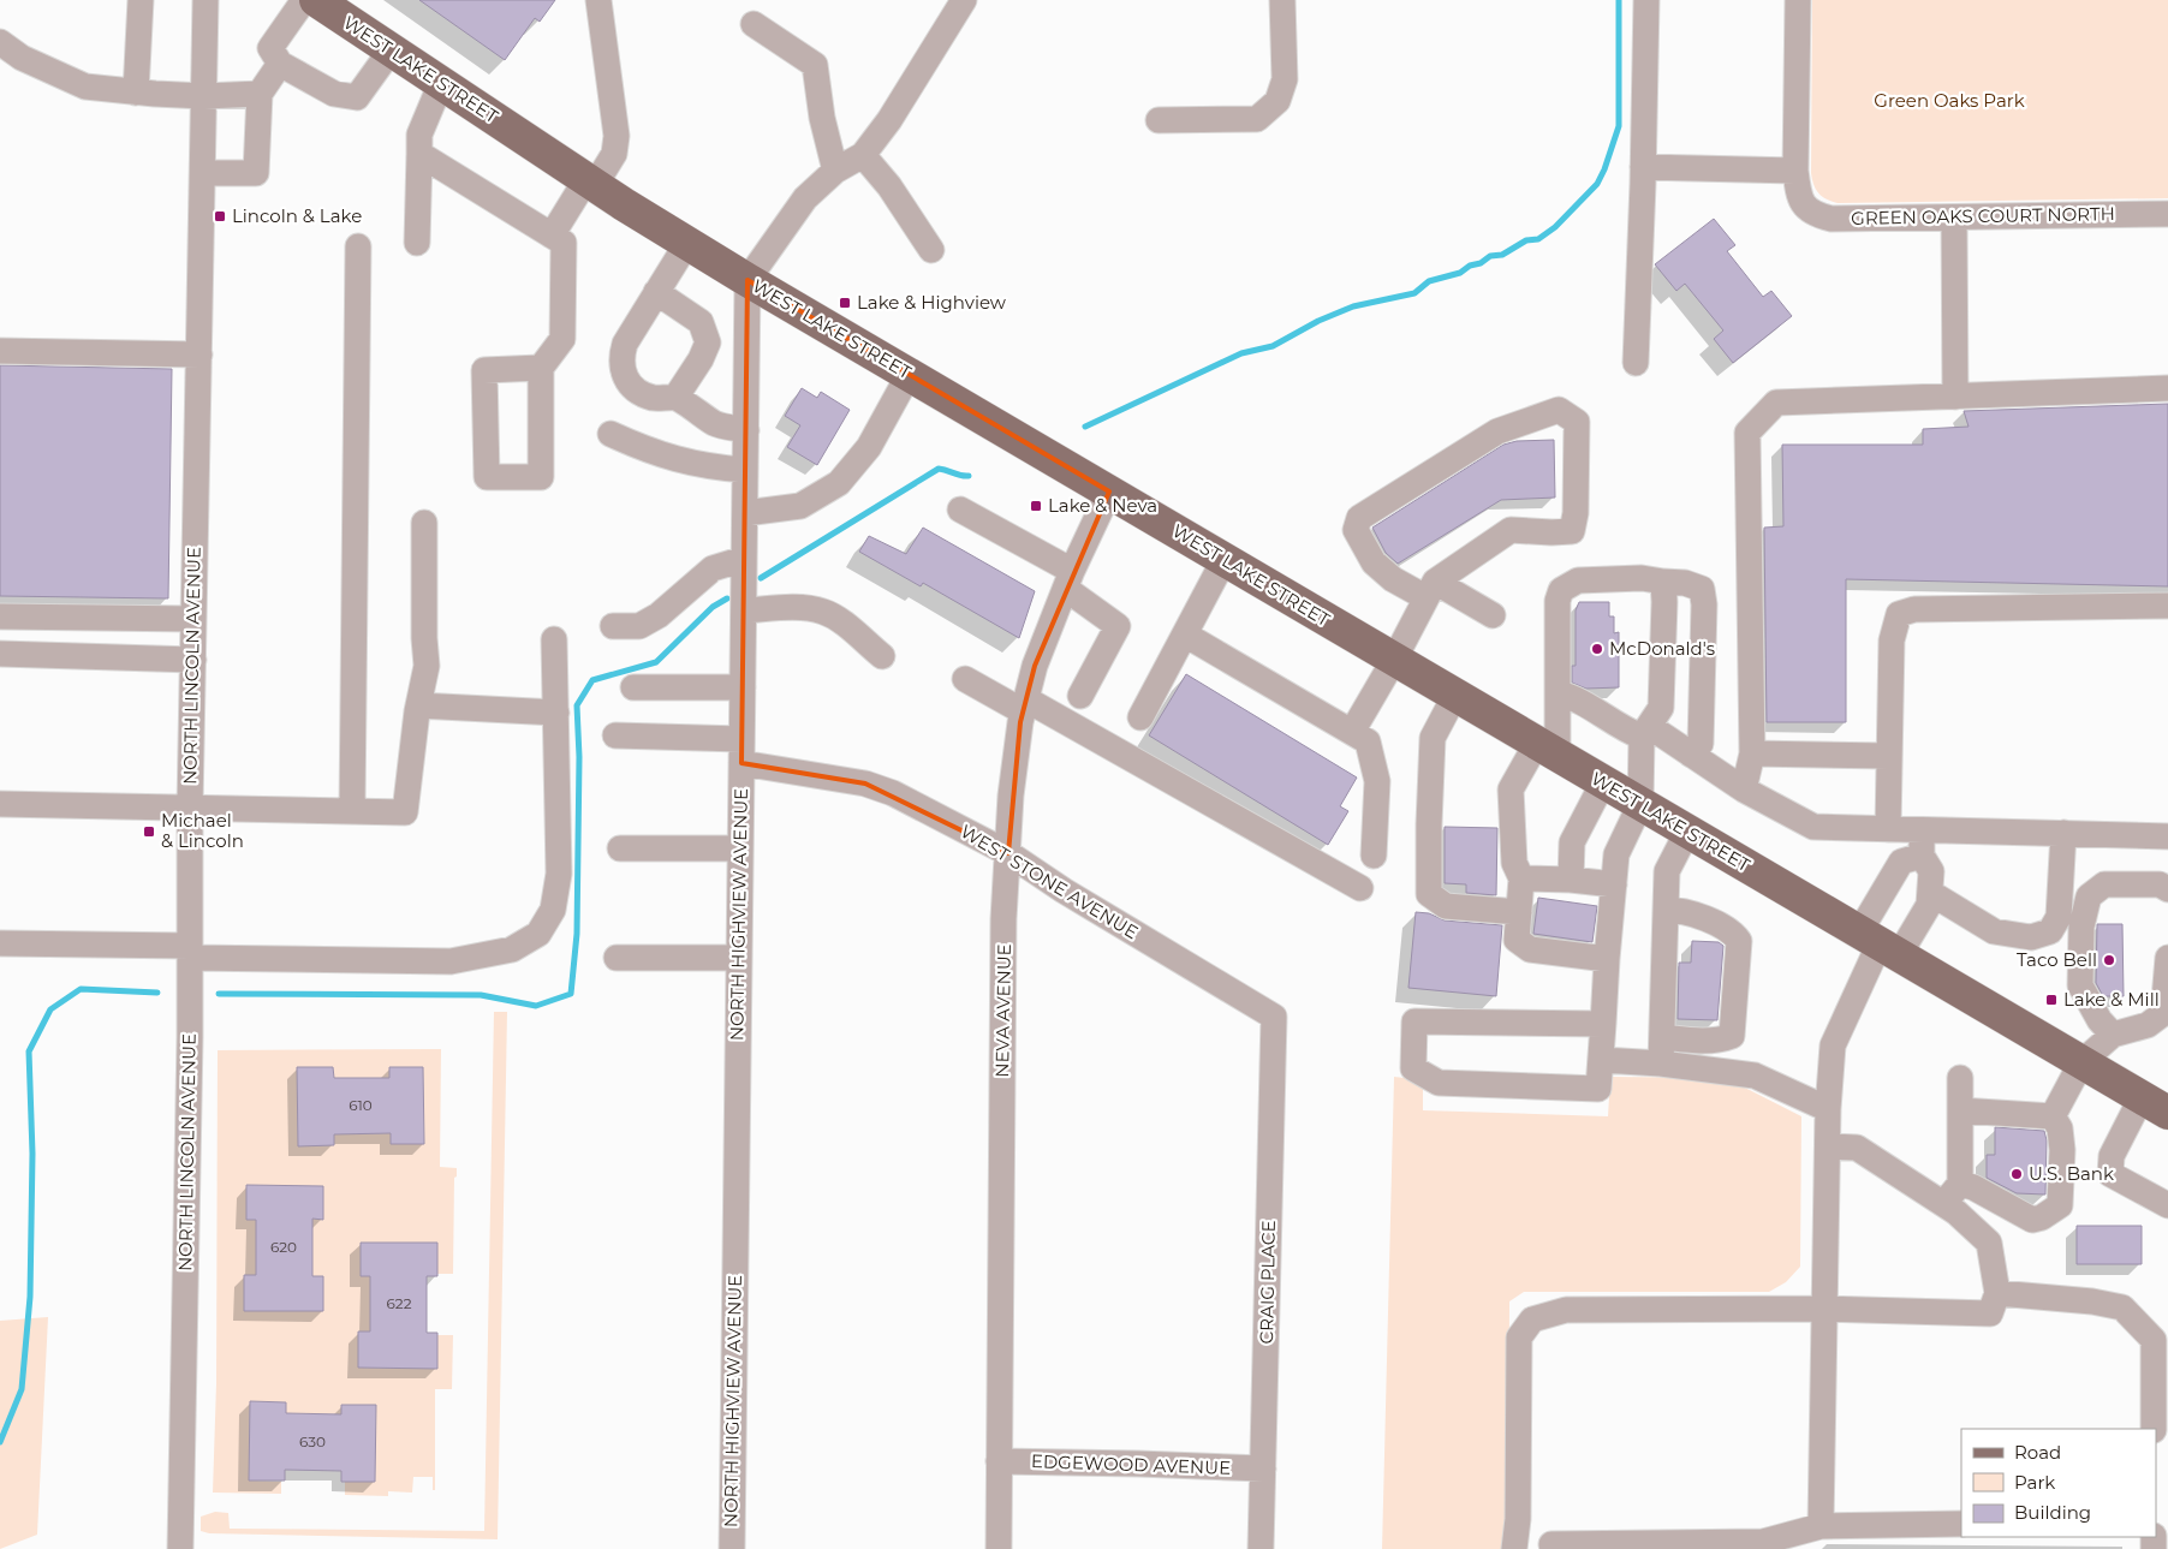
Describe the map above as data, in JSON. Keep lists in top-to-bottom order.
{
  "streets": {
    "main road": ["WEST LAKE STREET"],
    "street": [
      "GREEN OAKS COURT NORTH",
      "NORTH LINCOLN AVENUE",
      "WEST STONE AVENUE",
      "NORTH HIGHVIEW AVENUE",
      "NEVA AVENUE",
      "CRAIG PLACE",
      "EDGEWOOD AVENUE"
    ]
  },
  "crossings": [
    ["WEST LAKE STREET", "NORTH HIGHVIEW AVENUE"],
    ["WEST LAKE STREET", "NEVA AVENUE"],
    ["WEST STONE AVENUE", "NORTH HIGHVIEW AVENUE"],
    ["WEST STONE AVENUE", "NEVA AVENUE"],
    ["WEST STONE AVENUE", "CRAIG PLACE"],
    ["NEVA AVENUE", "EDGEWOOD AVENUE"],
    ["CRAIG PLACE", "EDGEWOOD AVENUE"]
  ],
  "parks": ["Green Oaks Park"],
  "places": {
    "transit": [
      "Lincoln & Lake",
      "Lake & Highview",
      "Lake & Neva",
      "Michael & Lincoln",
      "Lake & Mill"
    ],
    "other": ["McDonald's", "Taco Bell", "U.S. Bank"]
  },
  "house_numbers": [
    "610",
    "620",
    "622",
    "630"
  ],
  "legend": ["Road", "Park", "Building"]
}
